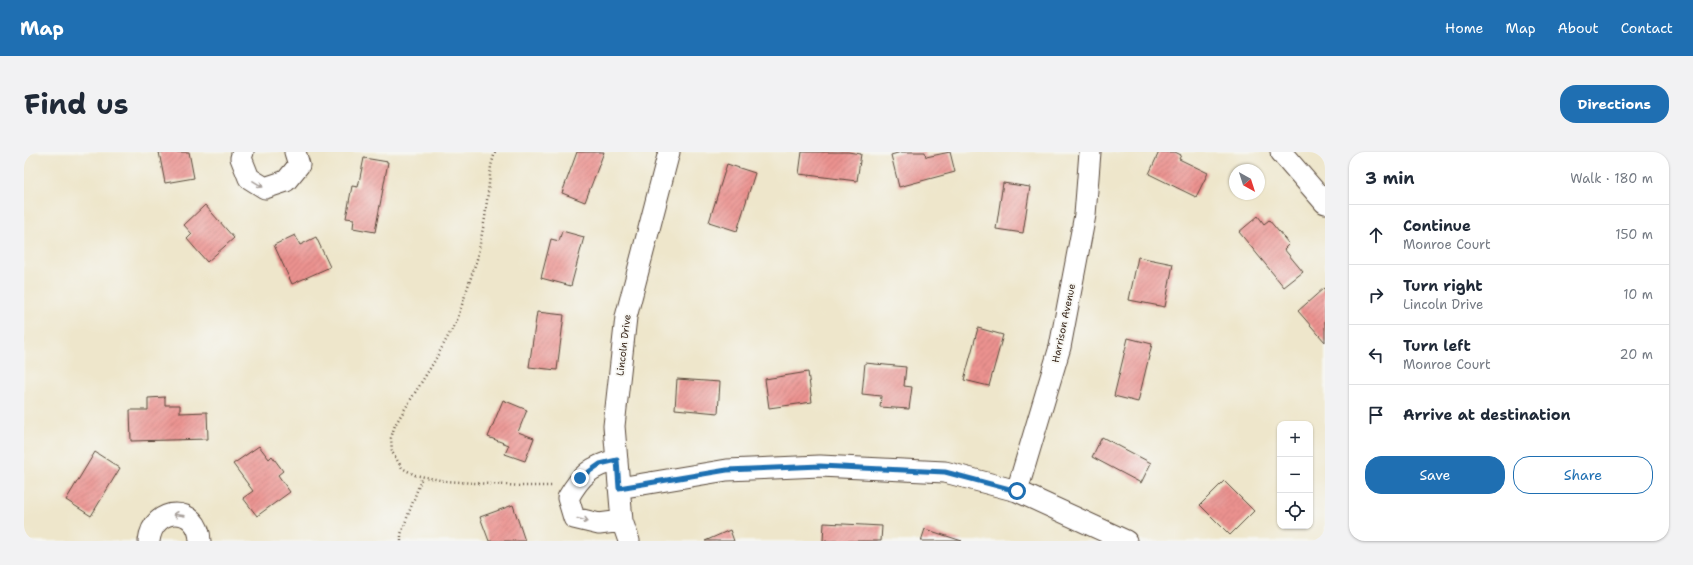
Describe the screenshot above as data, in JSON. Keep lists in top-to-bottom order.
{
  "streets": {
    "street": ["Harrison Avenue", "Lincoln Drive"]
  },
  "north": "bottom right",
  "page": {
    "header": "Map",
    "nav": [
      "Home",
      "Map",
      "About",
      "Contact"
    ],
    "title": "Find us",
    "buttons": [
      "Directions",
      ["Save", "Share"]
    ],
    "heading": ["3 min", "Walk · 180 m"],
    "list": [
      ["Continue", "Monroe Court", "150 m"],
      ["Turn right", "Lincoln Drive", "10 m"],
      ["Turn left", "Monroe Court", "20 m"],
      "Arrive at destination"
    ],
    "map_buttons": ["+", "−"]
  }
}
